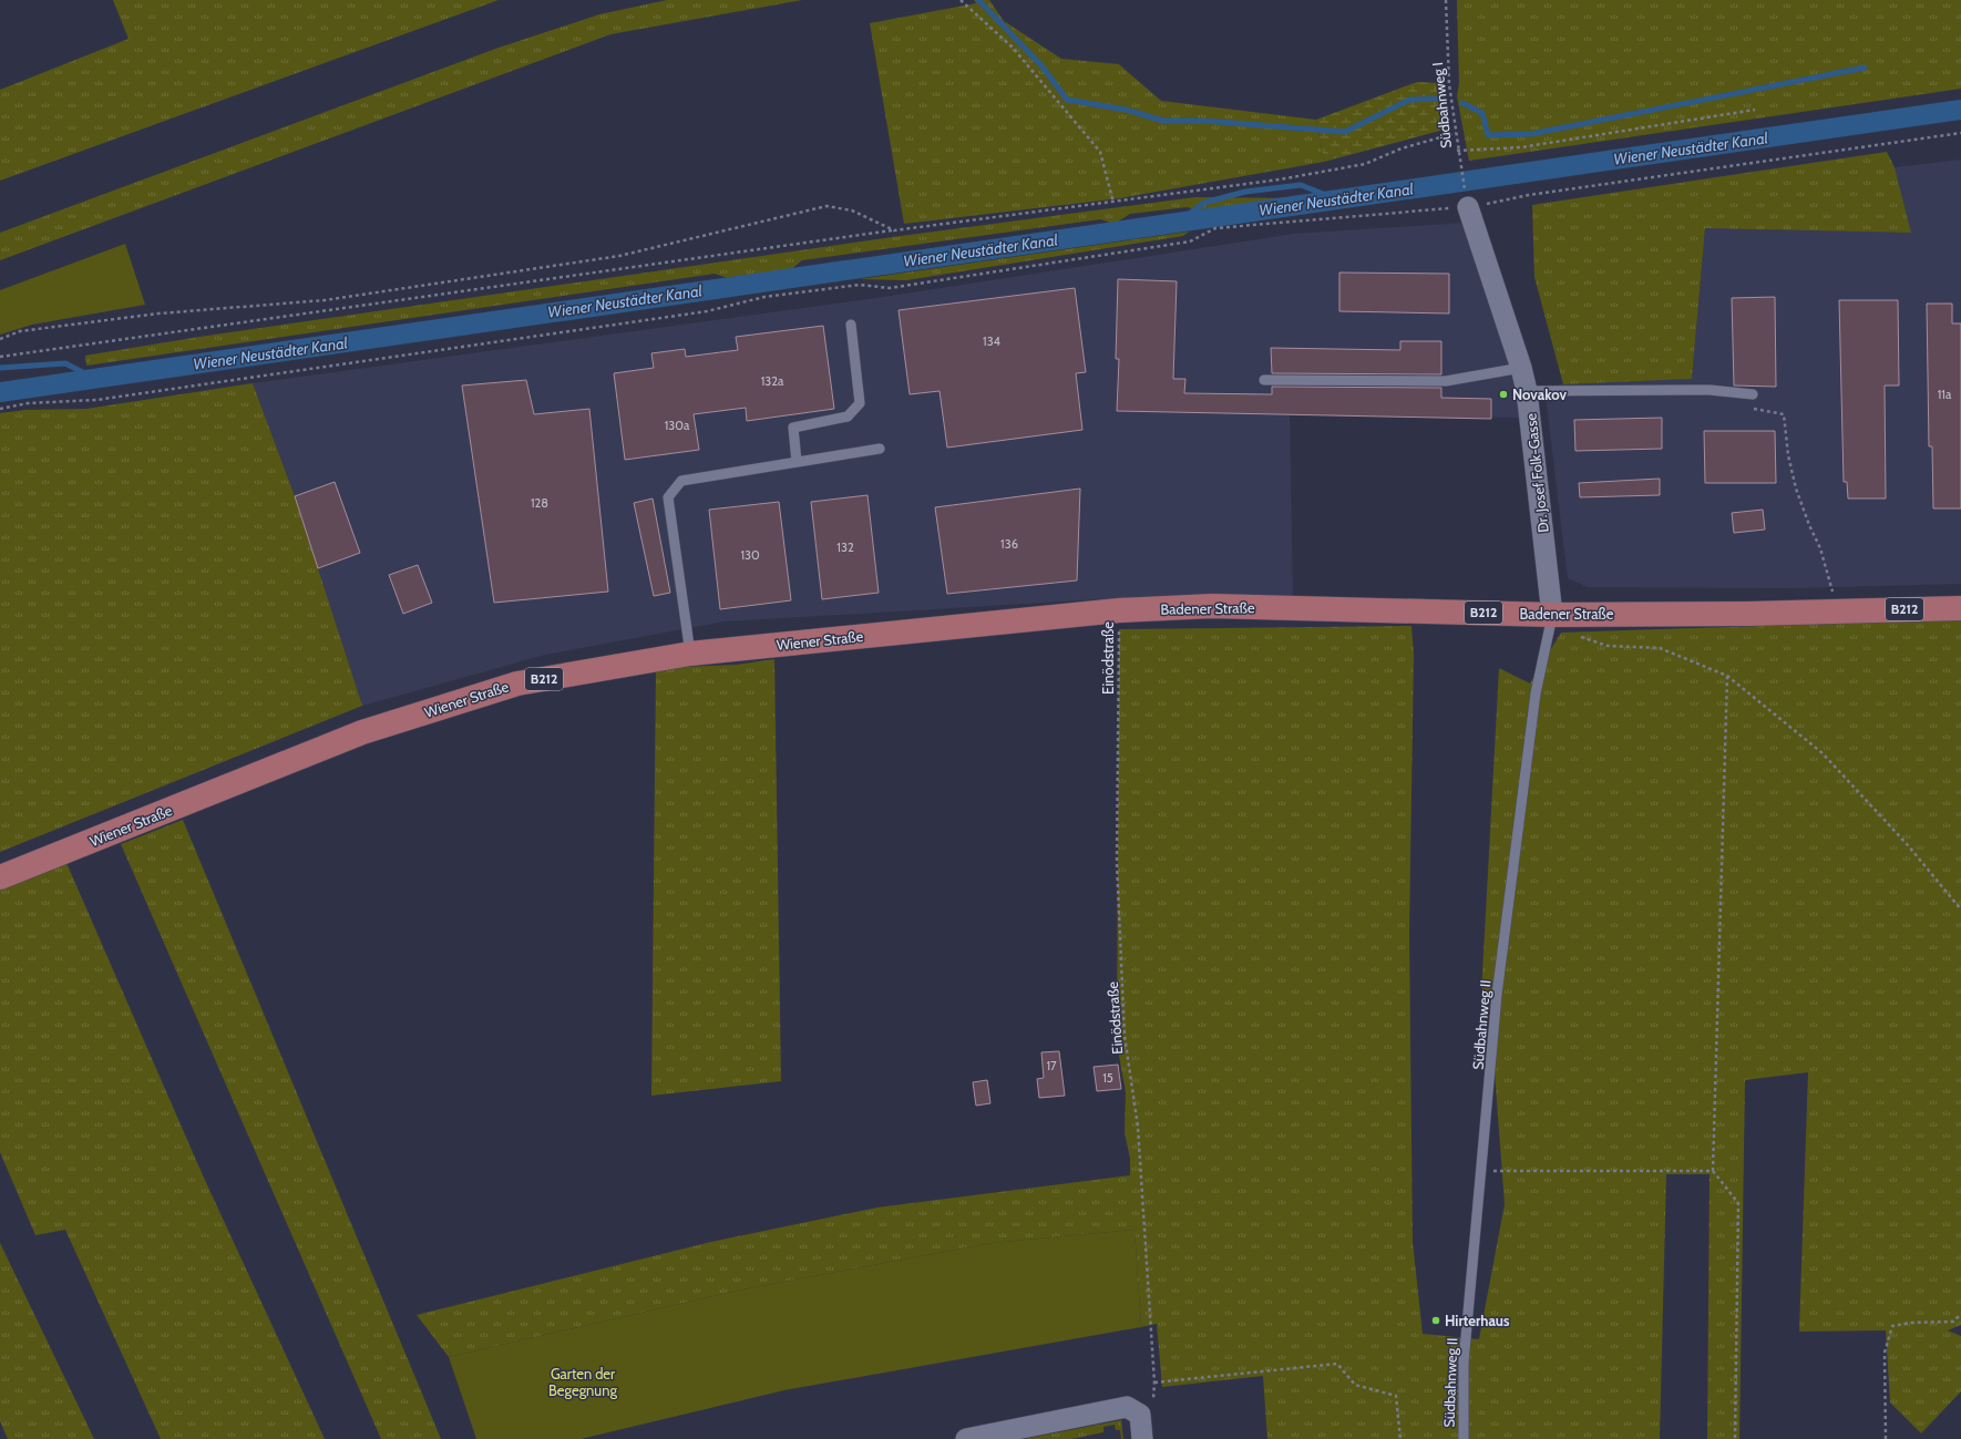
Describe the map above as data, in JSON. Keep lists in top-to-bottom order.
{
  "streets": {
    "main road": ["Badener Straße", "B212", "Wiener Straße"],
    "street": ["Dr. Josef Folk-Gasse"],
    "lane": ["Südbahnweg II"],
    "path": ["Südbahnweg I", "Einödstraße"]
  },
  "crossings": [
    ["Südbahnweg I", "Dr. Josef Folk-Gasse"],
    ["Dr. Josef Folk-Gasse", "Badener Straße"],
    ["Dr. Josef Folk-Gasse", "Südbahnweg II"],
    ["Badener Straße", "Wiener Straße"],
    ["Badener Straße", "Einödstraße"],
    ["Badener Straße", "Südbahnweg II"],
    ["Wiener Straße", "Einödstraße"]
  ],
  "water": ["Wiener Neustädter Kanal"],
  "parks": ["Garten der Begegnung"],
  "places": ["Novakov", "Hirterhaus"],
  "house_numbers": [
    "134",
    "132a",
    "11a",
    "130a",
    "128",
    "136",
    "132",
    "130",
    "17",
    "15"
  ]
}
